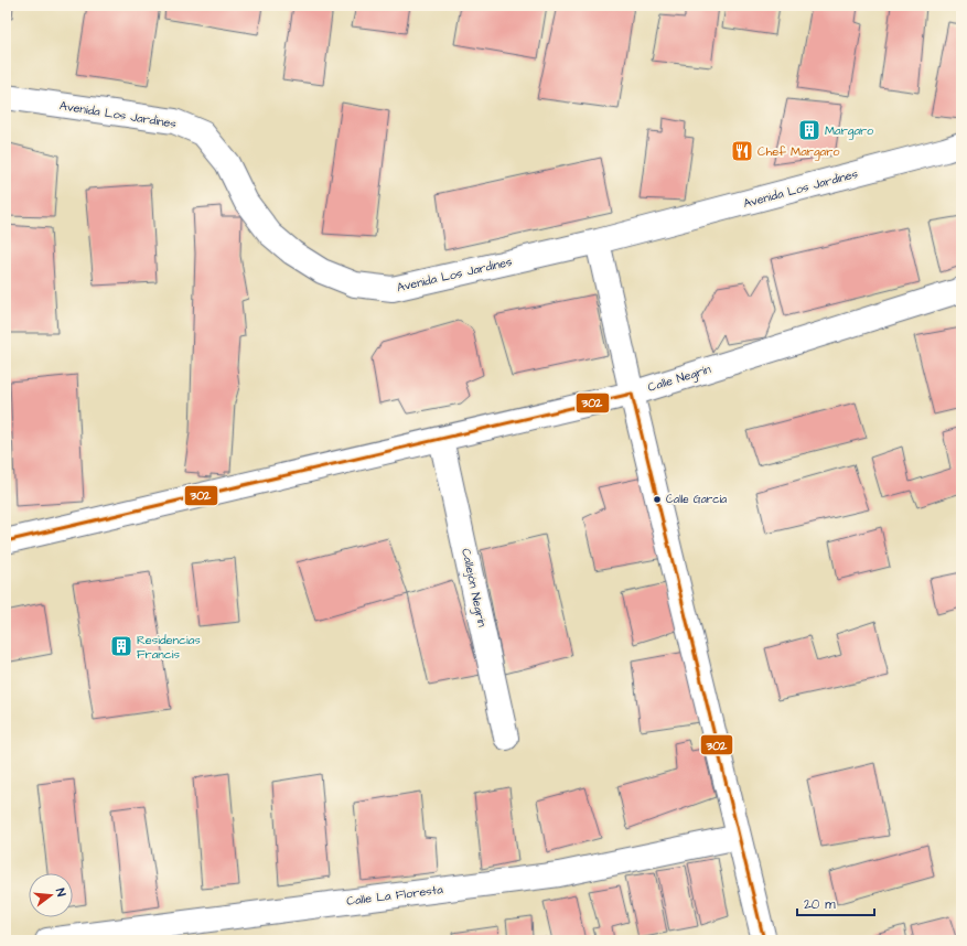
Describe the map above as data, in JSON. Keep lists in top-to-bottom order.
{
  "streets": {
    "street": [
      "Avenida Los Jardines",
      "Calle Negrín",
      "Callejón Negrín",
      "Calle La Floresta"
    ]
  },
  "crossings": [
    ["Calle Negrín", "Callejón Negrín"]
  ],
  "places": {
    "building": ["Margaro", "Residencias Francis"],
    "restaurant": ["Chef Margaro"],
    "other": ["Calle García"]
  },
  "lines": ["transit line 302"],
  "scale_bar": "20 m",
  "north": "right"
}
